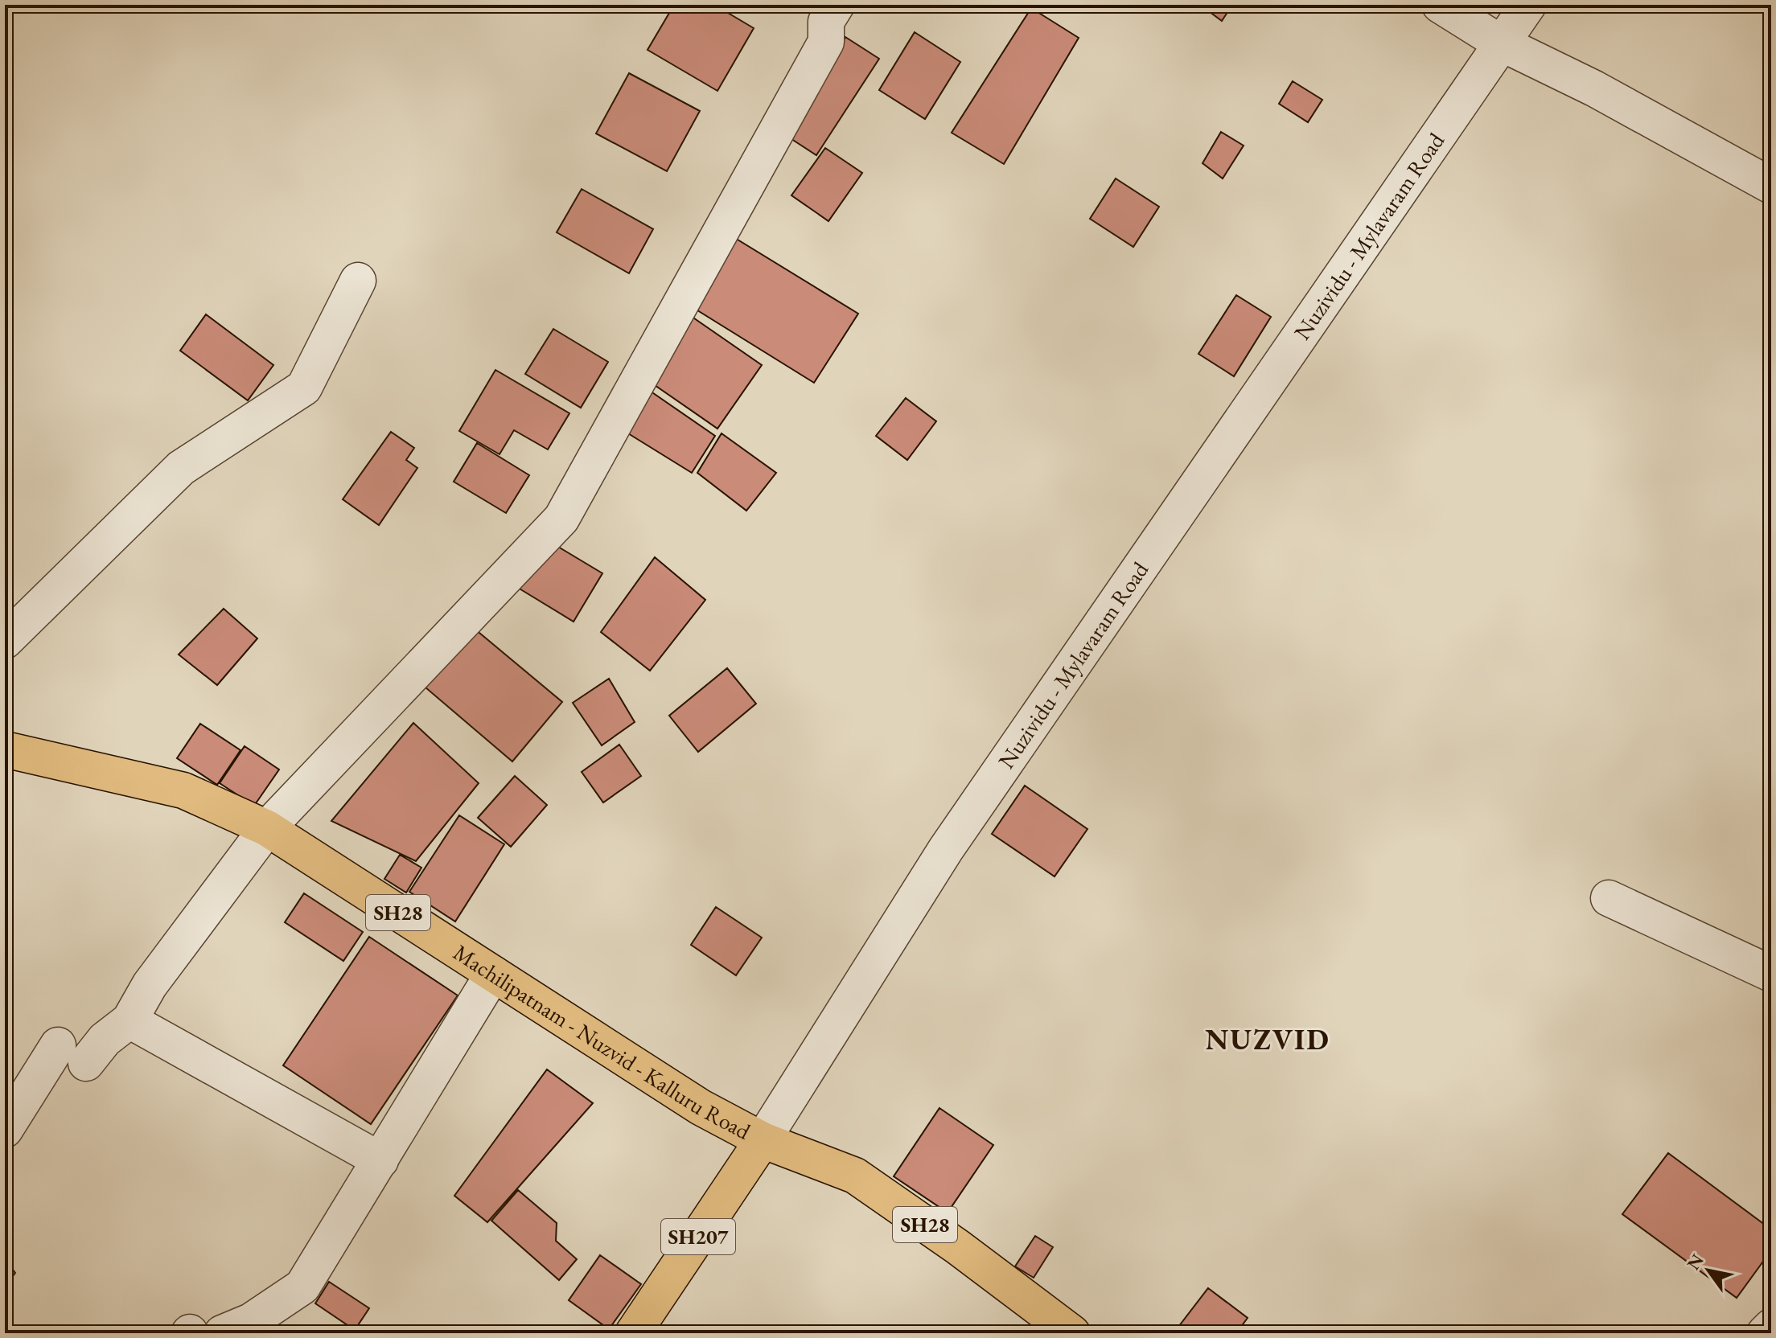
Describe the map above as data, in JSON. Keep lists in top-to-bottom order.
{
  "streets": {
    "main road": [
      "Nuzividu - Mylavaram Road",
      "SH28",
      "Machilipatnam - Nuzvid - Kalluru Road",
      "SH207"
    ]
  },
  "crossings": [
    ["Nuzividu - Mylavaram Road", "Machilipatnam - Nuzvid - Kalluru Road"]
  ],
  "districts": ["NUZVID"],
  "north": "top left"
}
